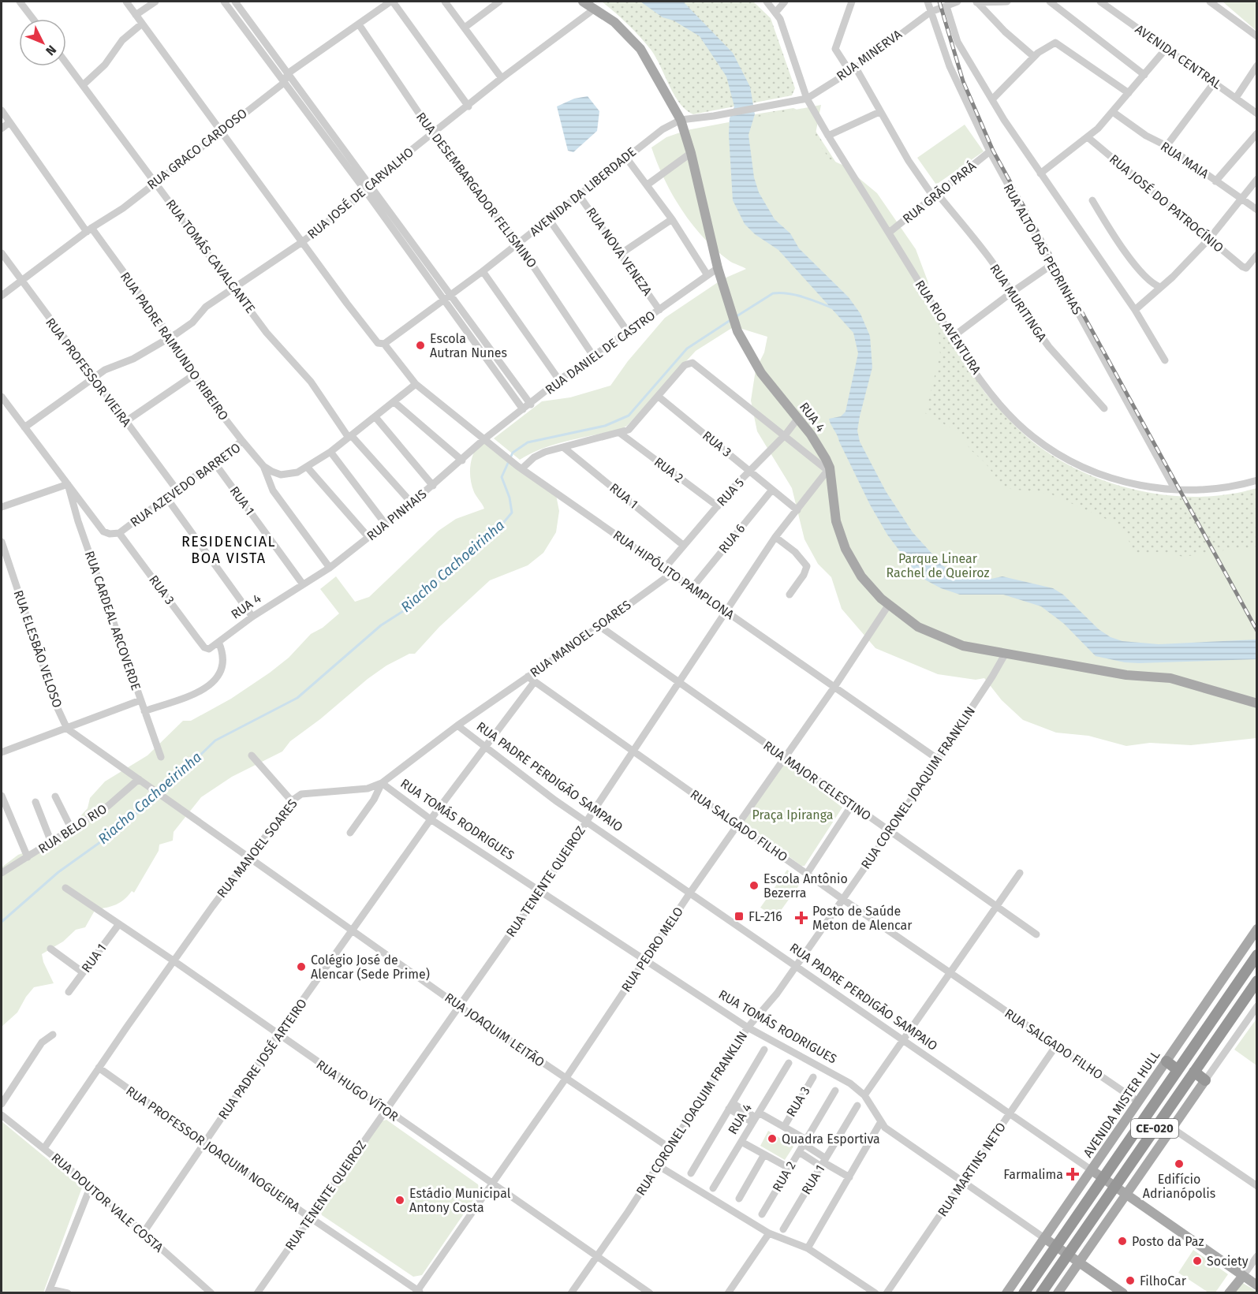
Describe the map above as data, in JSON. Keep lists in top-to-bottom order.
{
  "streets": {
    "highway": ["AVENIDA MISTER HULL", "CE-020"],
    "main road": ["RUA 4", "RUA PADRE PERDIGÃO SAMPAIO", "RUA TOMÁS RODRIGUES"],
    "street": [
      "RUA MINERVA",
      "AVENIDA CENTRAL",
      "RUA GRACO CARDOSO",
      "RUA MAIA",
      "RUA DESEMBARGADOR FELISMINO",
      "AVENIDA DA LIBERDADE",
      "RUA GRÃO PARÁ",
      "RUA JOSÉ DE CARVALHO",
      "RUA JOSÉ DO PATROCÍNIO",
      "RUA ALTO DAS PEDRINHAS",
      "RUA NOVA VENEZA",
      "RUA TOMÁS CAVALCANTE",
      "RUA MURITINGA",
      "RUA RIO AVENTURA",
      "RUA PADRE RAIMUNDO RIBEIRO",
      "RUA DANIEL DE CASTRO",
      "RUA PROFESSOR VIEIRA",
      "RUA 3",
      "RUA 2",
      "RUA AZEVEDO BARRETO",
      "RUA 5",
      "RUA 1",
      "RUA PINHAIS",
      "RUA 6",
      "RUA HIPÓLITO PAMPLONA",
      "RUA CARDEAL ARCOVERDE",
      "RUA MANOEL SOARES",
      "RUA ELESBÃO VELOSO",
      "RUA MAJOR CELESTINO",
      "RUA CORONEL JOAQUIM FRANKLIN",
      "RUA SALGADO FILHO",
      "RUA BELO RIO",
      "RUA TENENTE QUEIROZ",
      "RUA PEDRO MELO",
      "RUA JOAQUIM LEITÃO",
      "RUA PADRE JOSÉ ARTEIRO",
      "RUA HUGO VÍTOR",
      "RUA PROFESSOR JOAQUIM NOGUEIRA",
      "RUA MARTINS NETO",
      "RUA DOUTOR VALE COSTA"
    ]
  },
  "crossings": [
    ["RUA MINERVA", "AVENIDA DA LIBERDADE"],
    ["RUA MINERVA", "RUA ALTO DAS PEDRINHAS"],
    ["RUA MINERVA", "RUA MURITINGA"],
    ["RUA MINERVA", "RUA RIO AVENTURA"],
    ["RUA GRACO CARDOSO", "RUA TOMÁS CAVALCANTE"],
    ["RUA GRACO CARDOSO", "RUA PADRE RAIMUNDO RIBEIRO"],
    ["RUA GRACO CARDOSO", "RUA PROFESSOR VIEIRA"],
    ["RUA GRACO CARDOSO", "RUA HIPÓLITO PAMPLONA"],
    ["RUA DESEMBARGADOR FELISMINO", "AVENIDA DA LIBERDADE"],
    ["RUA DESEMBARGADOR FELISMINO", "RUA JOSÉ DE CARVALHO"],
    ["RUA DESEMBARGADOR FELISMINO", "RUA DANIEL DE CASTRO"],
    ["AVENIDA DA LIBERDADE", "RUA NOVA VENEZA"],
    ["AVENIDA DA LIBERDADE", "RUA RIO AVENTURA"],
    ["AVENIDA DA LIBERDADE", "RUA 4"],
    ["AVENIDA DA LIBERDADE", "RUA HIPÓLITO PAMPLONA"],
    ["RUA GRÃO PARÁ", "RUA ALTO DAS PEDRINHAS"],
    ["RUA GRÃO PARÁ", "RUA MURITINGA"],
    ["RUA GRÃO PARÁ", "RUA RIO AVENTURA"],
    ["RUA JOSÉ DE CARVALHO", "RUA TOMÁS CAVALCANTE"],
    ["RUA JOSÉ DE CARVALHO", "RUA PADRE RAIMUNDO RIBEIRO"],
    ["RUA JOSÉ DE CARVALHO", "RUA PROFESSOR VIEIRA"],
    ["RUA JOSÉ DE CARVALHO", "RUA 4"],
    ["RUA JOSÉ DE CARVALHO", "RUA HIPÓLITO PAMPLONA"],
    ["RUA JOSÉ DE CARVALHO", "RUA CARDEAL ARCOVERDE"],
    ["RUA ALTO DAS PEDRINHAS", "RUA RIO AVENTURA"],
    ["RUA NOVA VENEZA", "RUA DANIEL DE CASTRO"],
    ["RUA TOMÁS CAVALCANTE", "RUA AZEVEDO BARRETO"],
    ["RUA TOMÁS CAVALCANTE", "RUA PINHAIS"],
    ["RUA PADRE RAIMUNDO RIBEIRO", "RUA AZEVEDO BARRETO"],
    ["RUA DANIEL DE CASTRO", "RUA 4"],
    ["RUA DANIEL DE CASTRO", "RUA PINHAIS"],
    ["RUA DANIEL DE CASTRO", "RUA HIPÓLITO PAMPLONA"],
    ["RUA PROFESSOR VIEIRA", "RUA AZEVEDO BARRETO"],
    ["RUA 4", "RUA 3"],
    ["RUA 4", "RUA 5"],
    ["RUA 4", "RUA 1"],
    ["RUA 4", "RUA PINHAIS"],
    ["RUA 4", "RUA CORONEL JOAQUIM FRANKLIN"],
    ["RUA 4", "RUA TENENTE QUEIROZ"],
    ["RUA 4", "RUA PEDRO MELO"],
    ["RUA 3", "RUA AZEVEDO BARRETO"],
    ["RUA 3", "RUA 5"],
    ["RUA 3", "RUA 6"],
    ["RUA 3", "RUA CARDEAL ARCOVERDE"],
    ["RUA 3", "RUA TENENTE QUEIROZ"],
    ["RUA 2", "RUA 5"],
    ["RUA AZEVEDO BARRETO", "RUA 1"],
    ["RUA AZEVEDO BARRETO", "RUA HIPÓLITO PAMPLONA"],
    ["RUA AZEVEDO BARRETO", "RUA CARDEAL ARCOVERDE"],
    ["RUA 5", "RUA 1"],
    ["RUA 5", "RUA HIPÓLITO PAMPLONA"],
    ["RUA 1", "RUA PINHAIS"],
    ["RUA 1", "RUA HUGO VÍTOR"],
    ["RUA PINHAIS", "RUA HIPÓLITO PAMPLONA"],
    ["RUA 6", "RUA HIPÓLITO PAMPLONA"],
    ["RUA HIPÓLITO PAMPLONA", "RUA MANOEL SOARES"],
    ["RUA HIPÓLITO PAMPLONA", "RUA CORONEL JOAQUIM FRANKLIN"],
    ["RUA HIPÓLITO PAMPLONA", "RUA TENENTE QUEIROZ"],
    ["RUA HIPÓLITO PAMPLONA", "RUA PEDRO MELO"],
    ["RUA MANOEL SOARES", "RUA PADRE PERDIGÃO SAMPAIO"],
    ["RUA MANOEL SOARES", "RUA MAJOR CELESTINO"],
    ["RUA MANOEL SOARES", "RUA TOMÁS RODRIGUES"],
    ["RUA MANOEL SOARES", "RUA SALGADO FILHO"],
    ["RUA MANOEL SOARES", "RUA JOAQUIM LEITÃO"],
    ["RUA MANOEL SOARES", "RUA HUGO VÍTOR"],
    ["RUA MANOEL SOARES", "RUA PROFESSOR JOAQUIM NOGUEIRA"],
    ["RUA MANOEL SOARES", "RUA DOUTOR VALE COSTA"],
    ["RUA ELESBÃO VELOSO", "RUA JOAQUIM LEITÃO"],
    ["RUA PADRE PERDIGÃO SAMPAIO", "RUA CORONEL JOAQUIM FRANKLIN"],
    ["RUA PADRE PERDIGÃO SAMPAIO", "RUA TENENTE QUEIROZ"],
    ["RUA PADRE PERDIGÃO SAMPAIO", "RUA PEDRO MELO"],
    ["RUA PADRE PERDIGÃO SAMPAIO", "RUA PADRE JOSÉ ARTEIRO"],
    ["RUA PADRE PERDIGÃO SAMPAIO", "AVENIDA MISTER HULL"],
    ["RUA PADRE PERDIGÃO SAMPAIO", "CE-020"],
    ["RUA PADRE PERDIGÃO SAMPAIO", "RUA MARTINS NETO"],
    ["RUA MAJOR CELESTINO", "RUA CORONEL JOAQUIM FRANKLIN"],
    ["RUA MAJOR CELESTINO", "RUA TENENTE QUEIROZ"],
    ["RUA MAJOR CELESTINO", "RUA PEDRO MELO"],
    ["RUA CORONEL JOAQUIM FRANKLIN", "RUA TOMÁS RODRIGUES"],
    ["RUA CORONEL JOAQUIM FRANKLIN", "RUA SALGADO FILHO"],
    ["RUA CORONEL JOAQUIM FRANKLIN", "RUA JOAQUIM LEITÃO"],
    ["RUA CORONEL JOAQUIM FRANKLIN", "RUA HUGO VÍTOR"],
    ["RUA TOMÁS RODRIGUES", "RUA TENENTE QUEIROZ"],
    ["RUA TOMÁS RODRIGUES", "RUA PEDRO MELO"],
    ["RUA TOMÁS RODRIGUES", "RUA PADRE JOSÉ ARTEIRO"],
    ["RUA TOMÁS RODRIGUES", "AVENIDA MISTER HULL"],
    ["RUA TOMÁS RODRIGUES", "CE-020"],
    ["RUA TOMÁS RODRIGUES", "RUA MARTINS NETO"],
    ["RUA SALGADO FILHO", "RUA TENENTE QUEIROZ"],
    ["RUA SALGADO FILHO", "RUA PEDRO MELO"],
    ["RUA SALGADO FILHO", "RUA PADRE JOSÉ ARTEIRO"],
    ["RUA SALGADO FILHO", "AVENIDA MISTER HULL"],
    ["RUA SALGADO FILHO", "RUA MARTINS NETO"],
    ["RUA BELO RIO", "RUA JOAQUIM LEITÃO"],
    ["RUA TENENTE QUEIROZ", "RUA JOAQUIM LEITÃO"],
    ["RUA TENENTE QUEIROZ", "RUA HUGO VÍTOR"],
    ["RUA TENENTE QUEIROZ", "RUA PROFESSOR JOAQUIM NOGUEIRA"],
    ["RUA PEDRO MELO", "RUA JOAQUIM LEITÃO"],
    ["RUA PEDRO MELO", "RUA HUGO VÍTOR"],
    ["RUA PEDRO MELO", "RUA PROFESSOR JOAQUIM NOGUEIRA"],
    ["RUA JOAQUIM LEITÃO", "RUA PADRE JOSÉ ARTEIRO"],
    ["RUA PADRE JOSÉ ARTEIRO", "RUA HUGO VÍTOR"],
    ["RUA PADRE JOSÉ ARTEIRO", "RUA PROFESSOR JOAQUIM NOGUEIRA"],
    ["RUA PADRE JOSÉ ARTEIRO", "RUA DOUTOR VALE COSTA"]
  ],
  "districts": ["RESIDENCIAL BOA VISTA"],
  "water": ["Riacho Cachoeirinha"],
  "parks": ["Parque Linear Rachel de Queiroz", "Praça Ipiranga"],
  "places": {
    "other": [
      "Escola Autran Nunes",
      "Escola Antônio Bezerra",
      "Colégio José de Alencar (Sede Prime)",
      "Quadra Esportiva",
      "Edifício Adrianópolis",
      "Estádio Municipal Antony Costa",
      "Posto da Paz",
      "Society",
      "FilhoCar"
    ],
    "transit": ["FL-216"],
    "health": ["Posto de Saúde Meton de Alencar", "Farmalima"]
  },
  "north": "bottom right"
}
